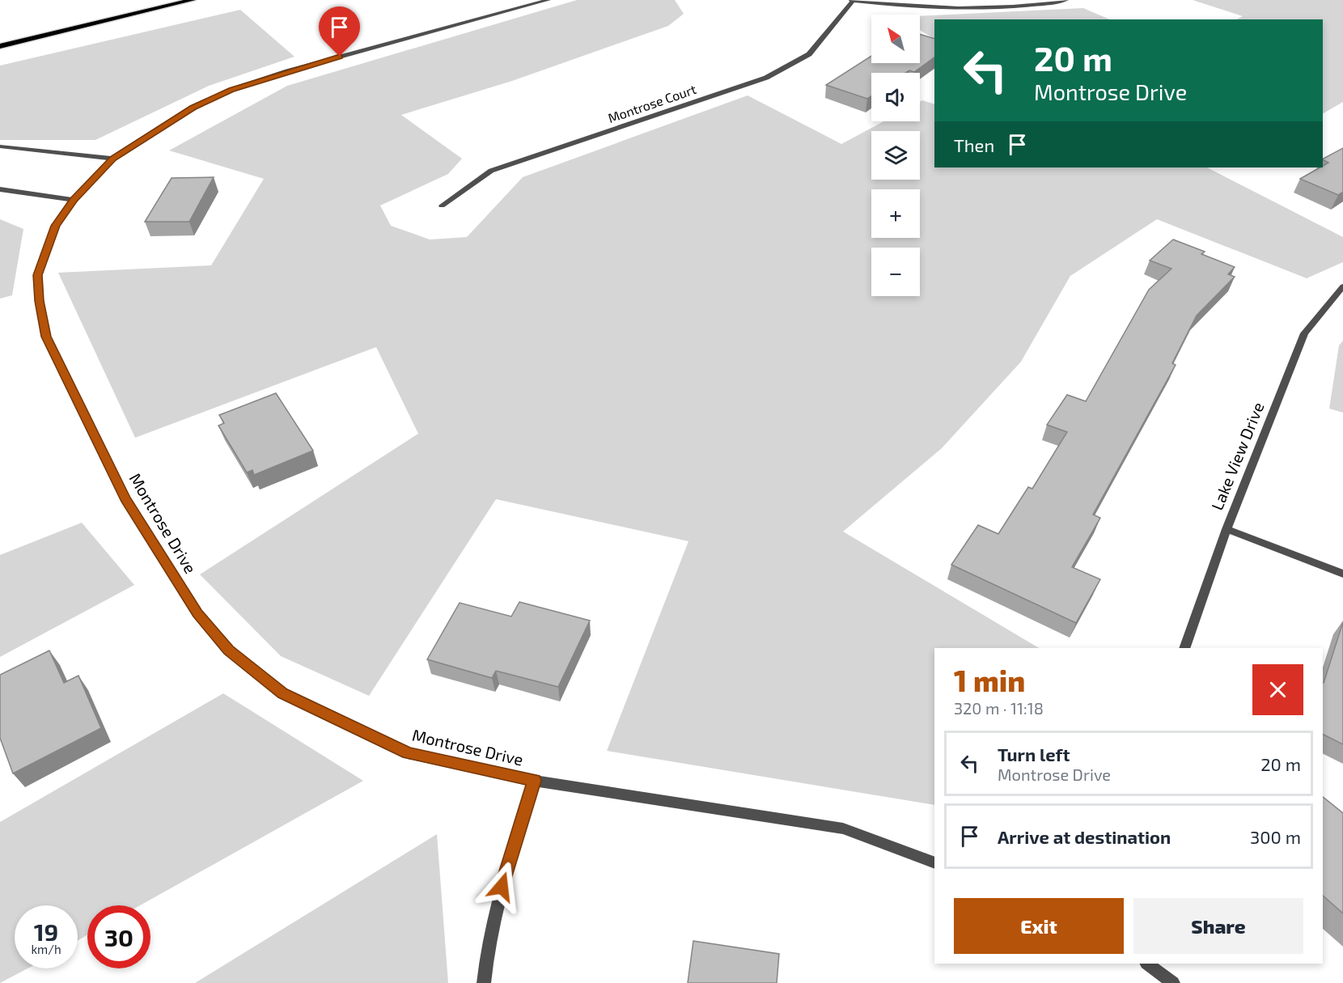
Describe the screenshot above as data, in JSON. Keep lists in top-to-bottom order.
{
  "streets": {
    "street": ["Montrose Court", "Lake View Drive", "Montrose Drive"]
  },
  "north": "top left",
  "page": {
    "map_buttons": ["+", "−"],
    "turn": ["20 m", "Montrose Drive"],
    "then": "Then",
    "heading": ["1 min", "320 m · 11:18"],
    "list": [
      {
        "name": "Turn left",
        "note": "Montrose Drive",
        "value": "20 m"
      },
      {
        "name": "Arrive at destination",
        "value": "300 m"
      }
    ],
    "buttons": ["Exit", "Share"],
    "speed": "19 km/h",
    "limit": "30"
  }
}
